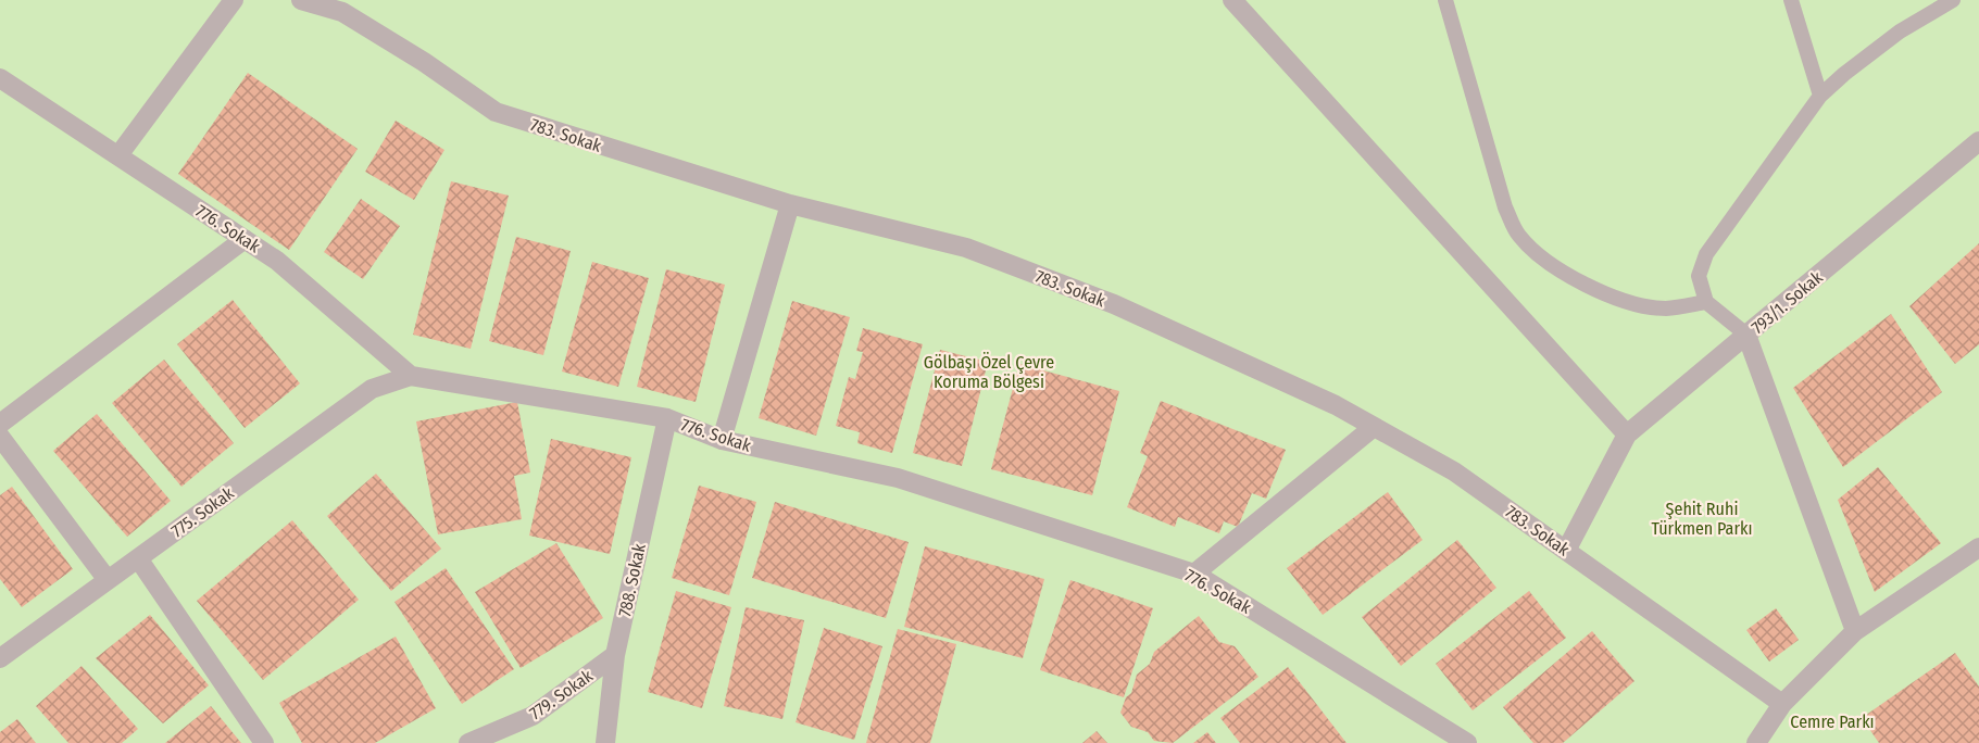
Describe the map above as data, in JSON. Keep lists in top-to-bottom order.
{
  "streets": {
    "street": [
      "783. Sokak",
      "776. Sokak",
      "793/1. Sokak",
      "775. Sokak",
      "788. Sokak",
      "779. Sokak"
    ]
  },
  "crossings": [
    ["776. Sokak", "775. Sokak"],
    ["776. Sokak", "788. Sokak"],
    ["788. Sokak", "779. Sokak"]
  ],
  "parks": ["Gölbaşı Özel Çevre Koruma Bölgesi", "Şehit Ruhi Türkmen Parkı", "Cemre Parkı"]
}
